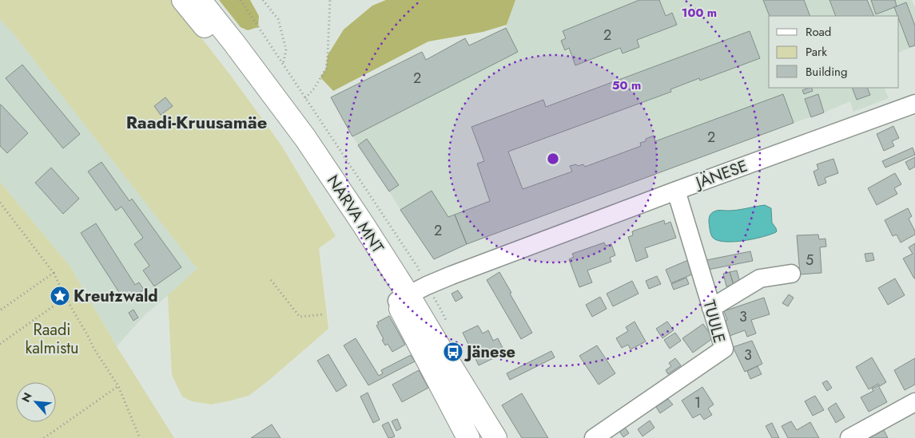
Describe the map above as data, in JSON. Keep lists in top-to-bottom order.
{
  "streets": {
    "main road": ["NARVA MNT"],
    "street": ["JÄNESE", "TUULE"]
  },
  "crossings": [
    ["JÄNESE", "NARVA MNT"],
    ["JÄNESE", "TUULE"]
  ],
  "districts": ["Raadi-Kruusamäe"],
  "parks": ["Raadi kalmistu"],
  "places": {
    "place": ["Kreutzwald"],
    "bus stop": ["Jänese"]
  },
  "house_numbers": [
    "2",
    "2",
    "2",
    "2",
    "5",
    "3",
    "3",
    "1"
  ],
  "legend": ["Road", "Park", "Building"],
  "north": "top left",
  "rings": ["100 m", "50 m"]
}
